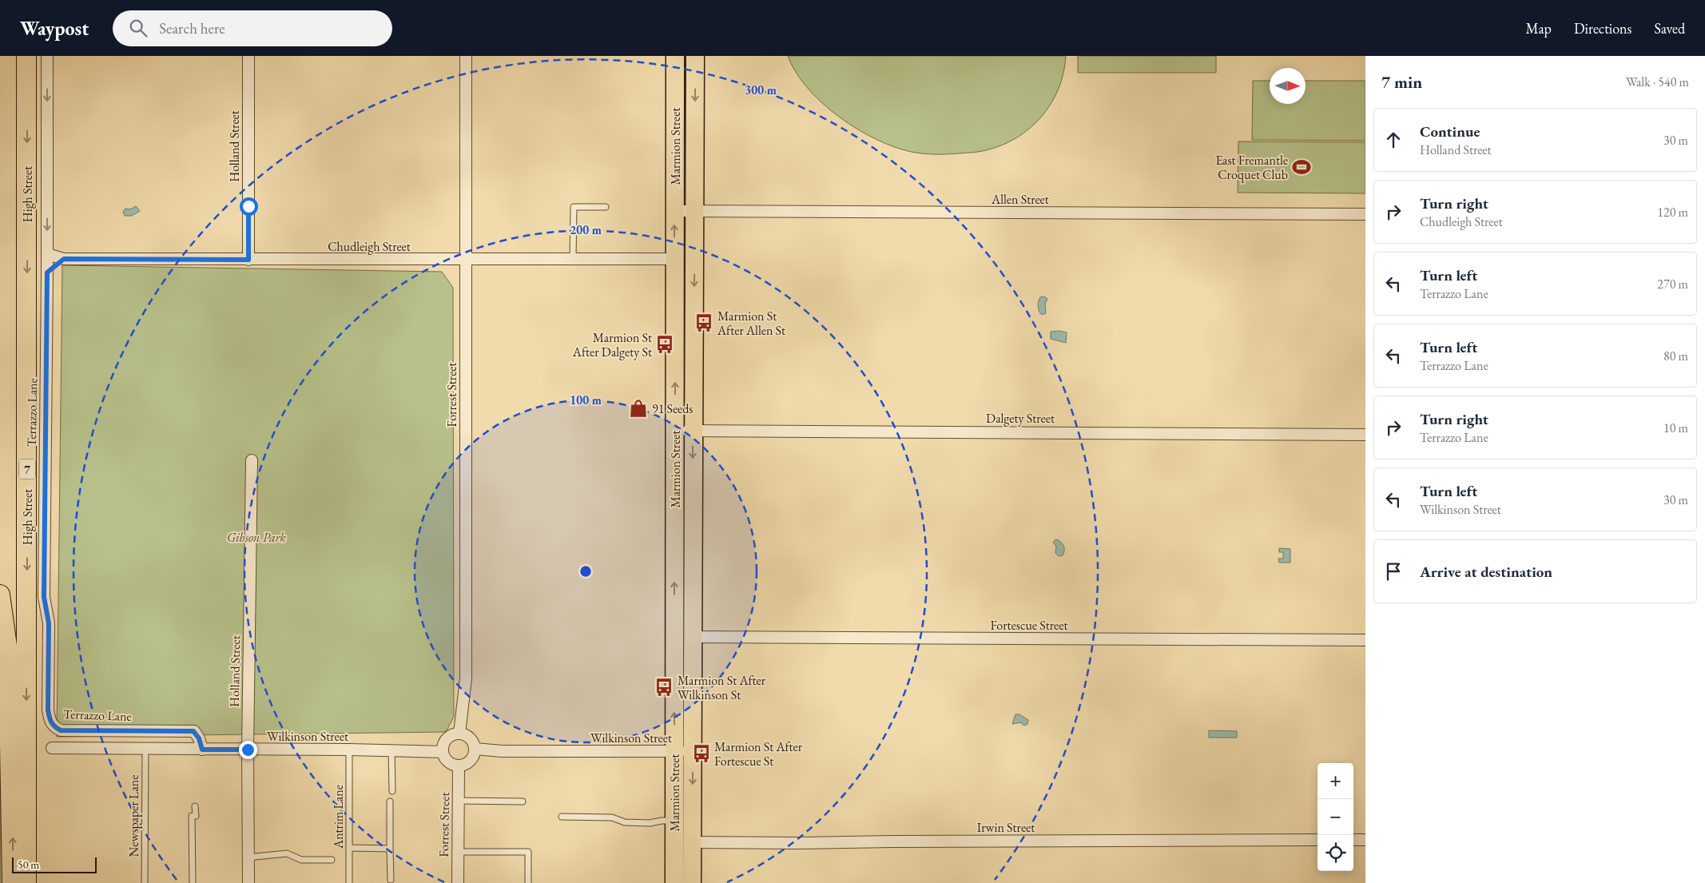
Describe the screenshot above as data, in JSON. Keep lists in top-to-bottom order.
{
  "streets": {
    "highway": ["High Street", "7"],
    "main road": ["Marmion Street"],
    "street": [
      "Holland Street",
      "Allen Street",
      "Chudleigh Street",
      "Forrest Street",
      "Terrazzo Lane",
      "Dalgety Street",
      "Fortescue Street",
      "Wilkinson Street",
      "Irwin Street"
    ],
    "lane": ["Newspaper Lane", "Antrim Lane"]
  },
  "crossings": [
    ["Holland Street", "Chudleigh Street"],
    ["Holland Street", "Wilkinson Street"],
    ["Marmion Street", "Allen Street"],
    ["Marmion Street", "Chudleigh Street"],
    ["Marmion Street", "Dalgety Street"],
    ["Marmion Street", "Fortescue Street"],
    ["Marmion Street", "Wilkinson Street"],
    ["Marmion Street", "Irwin Street"],
    ["Chudleigh Street", "Forrest Street"],
    ["Chudleigh Street", "Terrazzo Lane"],
    ["Forrest Street", "Wilkinson Street"],
    ["Terrazzo Lane", "Wilkinson Street"],
    ["Wilkinson Street", "Newspaper Lane"],
    ["Wilkinson Street", "Antrim Lane"]
  ],
  "parks": ["Gibson Park"],
  "places": {
    "sports": ["East Fremantle Croquet Club"],
    "bus stop": [
      "Marmion St After Allen St",
      "Marmion St After Dalgety St",
      "Marmion St After Wilkinson St",
      "Marmion St After Fortescue St"
    ],
    "shop": ["91 Seeds"]
  },
  "scale_bar": "50 m",
  "north": "right",
  "page": {
    "header": "Waypost",
    "search": "Search here",
    "nav": ["Map", "Directions", "Saved"],
    "heading": ["7 min", "Walk · 540 m"],
    "list": [
      ["Continue", "Holland Street", "30 m"],
      ["Turn right", "Chudleigh Street", "120 m"],
      ["Turn left", "Terrazzo Lane", "270 m"],
      ["Turn left", "Terrazzo Lane", "80 m"],
      ["Turn right", "Terrazzo Lane", "10 m"],
      ["Turn left", "Wilkinson Street", "30 m"],
      "Arrive at destination"
    ],
    "map_buttons": ["+", "−"],
    "scale": "50 m"
  },
  "rings": ["300 m", "200 m", "100 m"]
}
